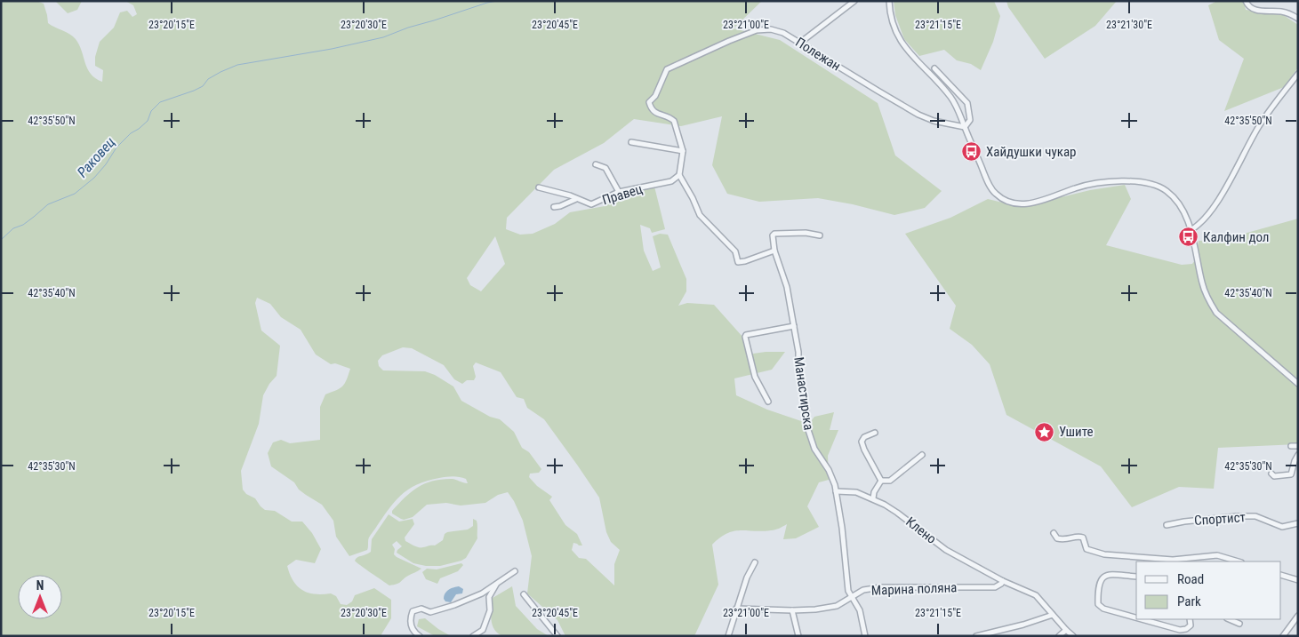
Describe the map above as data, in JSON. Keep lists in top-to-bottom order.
{
  "streets": {
    "street": [
      "Полежан",
      "Правец",
      "Манастирска",
      "Спортист",
      "Клено",
      "Марина поляна"
    ]
  },
  "crossings": [
    ["Манастирска", "Клено"],
    ["Манастирска", "Марина поляна"],
    ["Клено", "Марина поляна"]
  ],
  "water": ["Раковец"],
  "places": {
    "bus stop": ["Хайдушки чукар", "Калфин дол"],
    "place": ["Ушите"]
  },
  "legend": ["Road", "Park"],
  "north": "top",
  "coordinates": [
    "23°20'15\"E",
    "23°20'30\"E",
    "23°20'45\"E",
    "23°21'00\"E",
    "23°21'15\"E",
    "23°21'30\"E",
    "42°35'50\"N",
    "42°35'40\"N",
    "42°35'30\"N"
  ]
}
